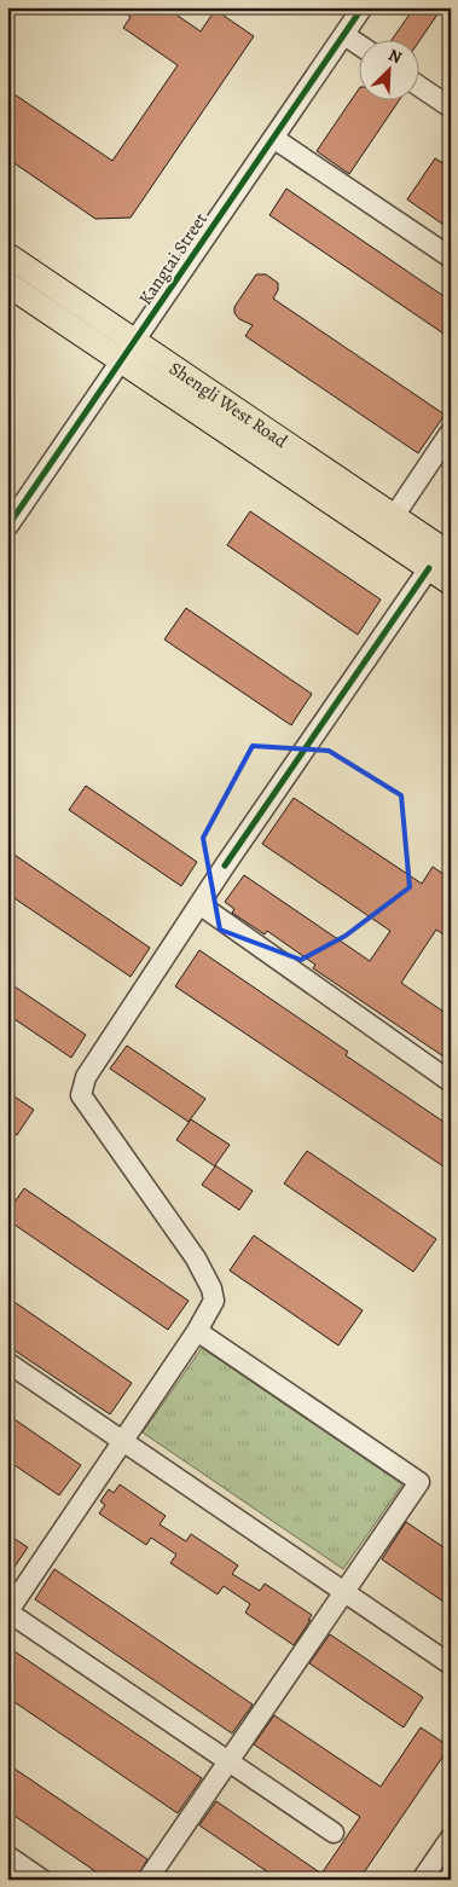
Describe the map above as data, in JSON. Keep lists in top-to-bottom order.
{
  "streets": {
    "main road": ["Shengli West Road"],
    "street": ["Kangtai Street"]
  },
  "crossings": [
    ["Kangtai Street", "Shengli West Road"]
  ],
  "north": "top right"
}
